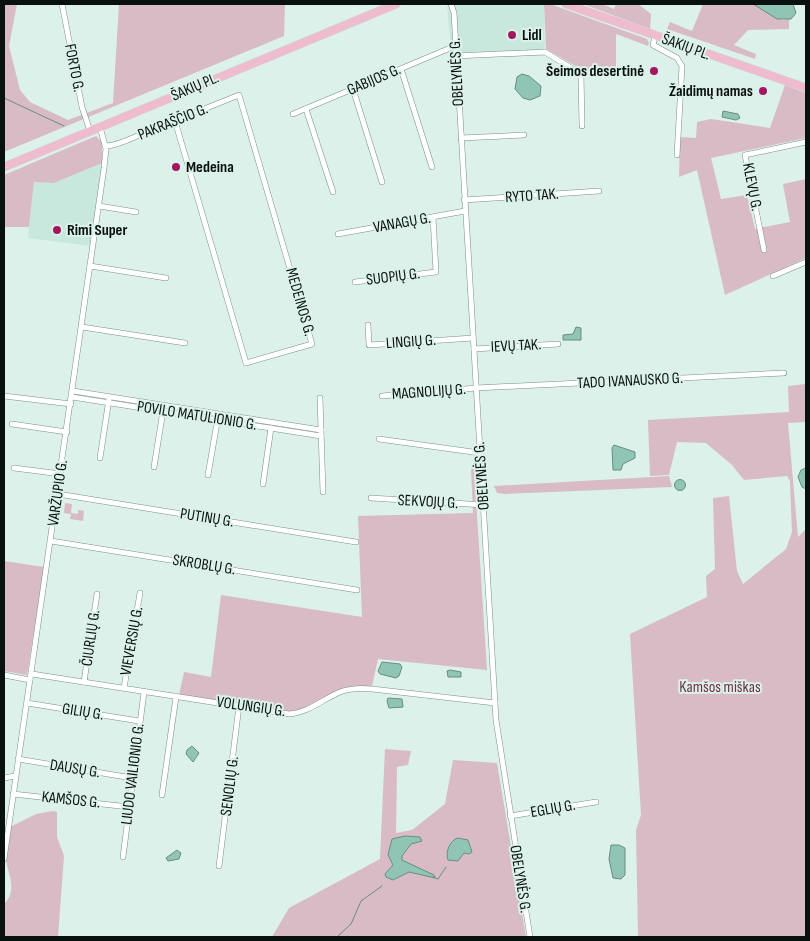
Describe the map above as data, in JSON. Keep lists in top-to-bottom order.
{
  "streets": {
    "main road": ["ŠAKIŲ PL."],
    "street": [
      "FORTO G.",
      "OBELYNĖS G.",
      "GABIJOS G.",
      "PAKRAŠČIO G.",
      "KLEVŲ G.",
      "RYTO TAK.",
      "VANAGŲ G.",
      "SUOPIŲ G.",
      "MEDEINOS G.",
      "LINGIŲ G.",
      "IEVŲ TAK.",
      "TADO IVANAUSKO G.",
      "MAGNOLIJŲ G.",
      "POVILO MATULIONIO G.",
      "VARŽUPIO G.",
      "SEKVOJŲ G.",
      "PUTINŲ G.",
      "SKROBLŲ G.",
      "ČIURLIŲ G.",
      "VIEVERSIŲ G.",
      "VOLUNGIŲ G.",
      "GILIŲ G.",
      "DAUSŲ G.",
      "LIUDO VAILIONIO G.",
      "SENOLIŲ G.",
      "KAMŠOS G.",
      "EGLIŲ G."
    ]
  },
  "crossings": [
    ["ŠAKIŲ PL.", "FORTO G."],
    ["ŠAKIŲ PL.", "VARŽUPIO G."],
    ["OBELYNĖS G.", "GABIJOS G."],
    ["OBELYNĖS G.", "RYTO TAK."],
    ["OBELYNĖS G.", "VANAGŲ G."],
    ["OBELYNĖS G.", "LINGIŲ G."],
    ["OBELYNĖS G.", "IEVŲ TAK."],
    ["OBELYNĖS G.", "TADO IVANAUSKO G."],
    ["OBELYNĖS G.", "MAGNOLIJŲ G."],
    ["OBELYNĖS G.", "SEKVOJŲ G."],
    ["OBELYNĖS G.", "VOLUNGIŲ G."],
    ["OBELYNĖS G.", "EGLIŲ G."],
    ["PAKRAŠČIO G.", "MEDEINOS G."],
    ["PAKRAŠČIO G.", "VARŽUPIO G."],
    ["VANAGŲ G.", "SUOPIŲ G."],
    ["TADO IVANAUSKO G.", "MAGNOLIJŲ G."],
    ["POVILO MATULIONIO G.", "VARŽUPIO G."],
    ["VARŽUPIO G.", "PUTINŲ G."],
    ["VARŽUPIO G.", "SKROBLŲ G."],
    ["VARŽUPIO G.", "VOLUNGIŲ G."],
    ["VARŽUPIO G.", "GILIŲ G."],
    ["VARŽUPIO G.", "DAUSŲ G."],
    ["VARŽUPIO G.", "KAMŠOS G."],
    ["ČIURLIŲ G.", "VOLUNGIŲ G."],
    ["VIEVERSIŲ G.", "VOLUNGIŲ G."],
    ["VOLUNGIŲ G.", "LIUDO VAILIONIO G."],
    ["VOLUNGIŲ G.", "SENOLIŲ G."],
    ["GILIŲ G.", "LIUDO VAILIONIO G."],
    ["DAUSŲ G.", "LIUDO VAILIONIO G."],
    ["LIUDO VAILIONIO G.", "KAMŠOS G."]
  ],
  "parks": ["Kamšos miškas"],
  "places": [
    "Lidl",
    "Šeimos desertinė",
    "Žaidimų namas",
    "Medeina",
    "Rimi Super"
  ]
}
